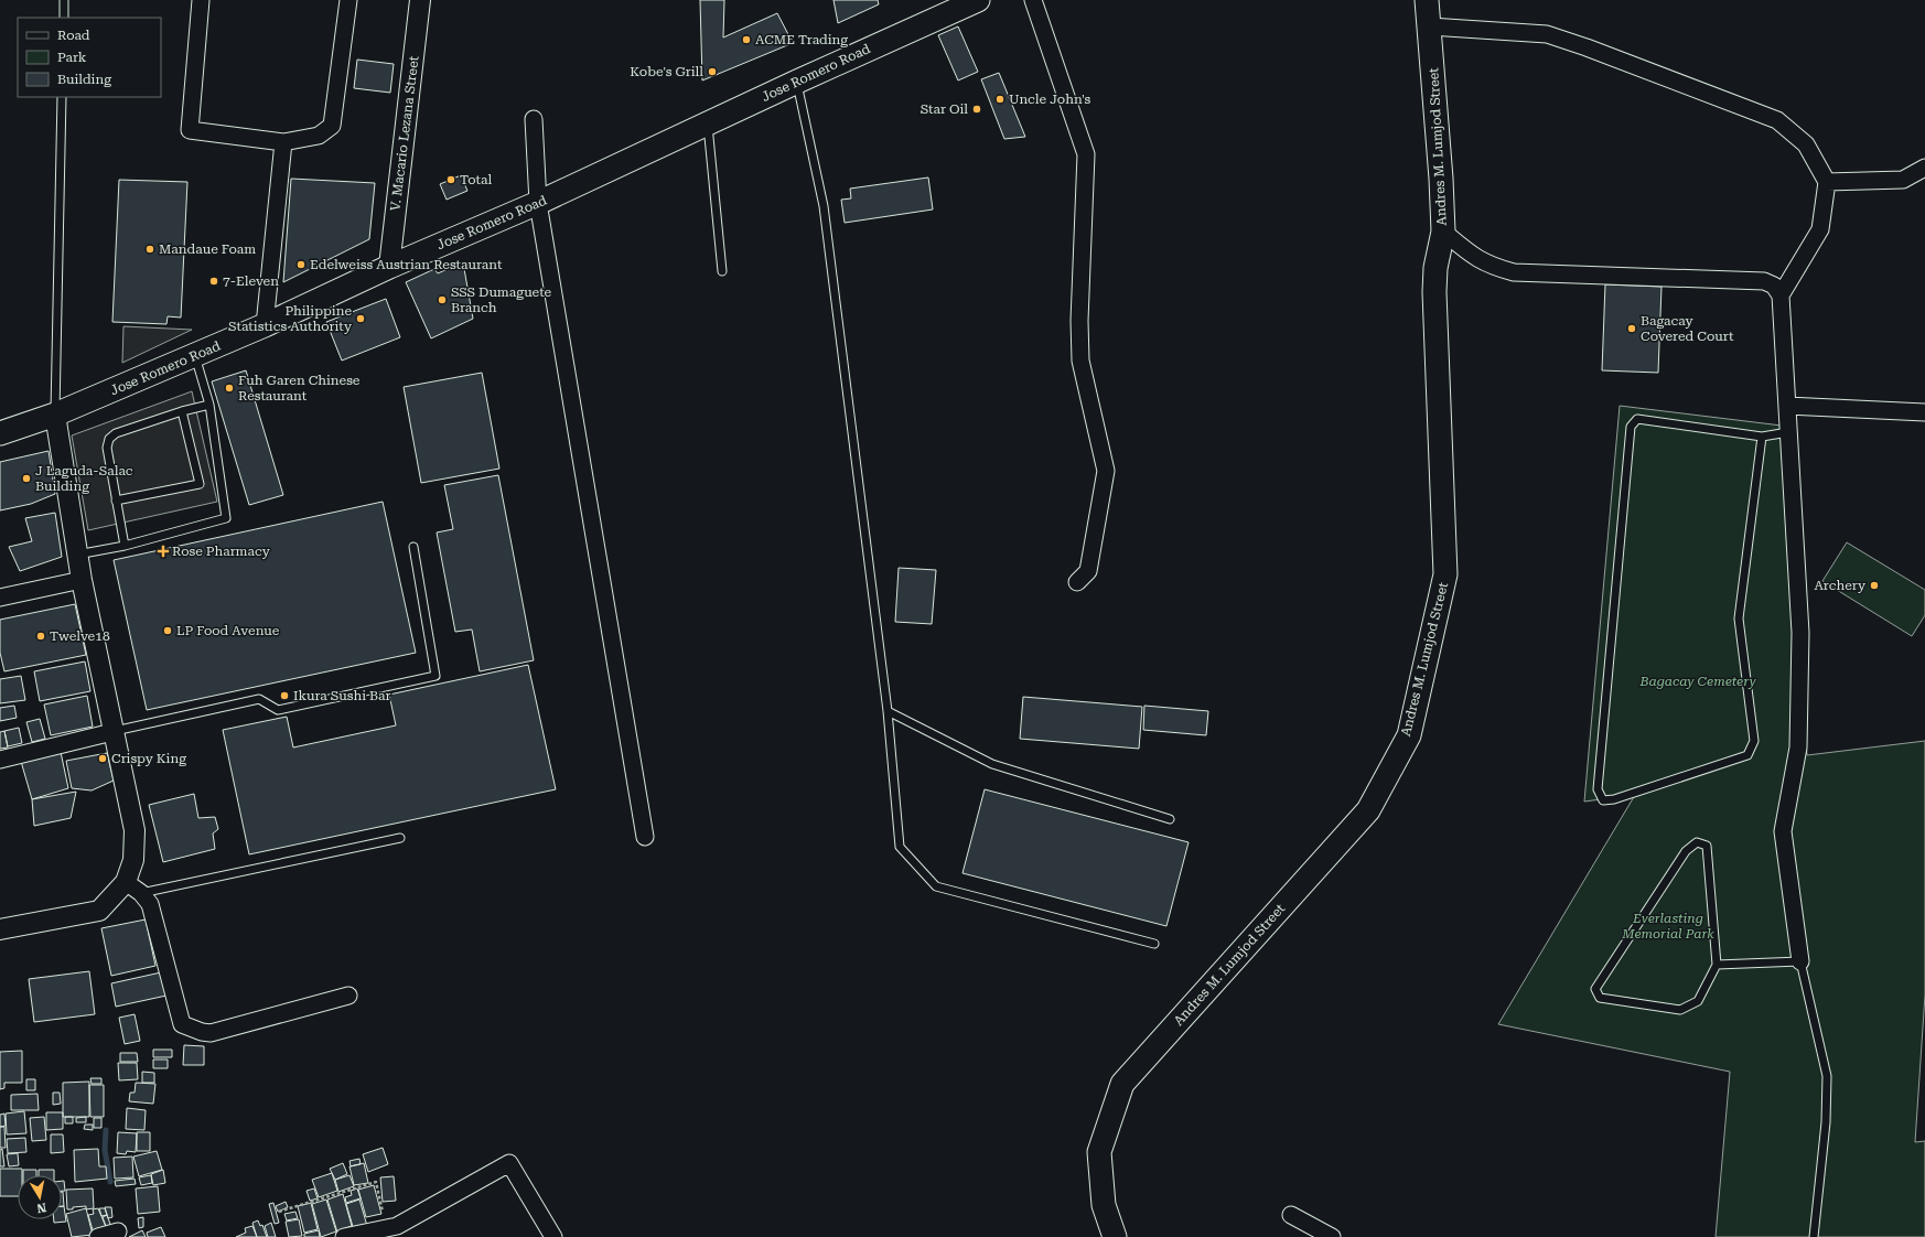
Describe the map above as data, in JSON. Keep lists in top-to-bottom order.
{
  "streets": {
    "main road": ["Jose Romero Road", "Andres M. Lumjod Street"],
    "street": ["V. Macario Lezana Street"]
  },
  "crossings": [
    ["Jose Romero Road", "V. Macario Lezana Street"]
  ],
  "parks": ["Bagacay Cemetery", "Everlasting Memorial Park"],
  "places": {
    "other": [
      "ACME Trading",
      "Kobe's Grill",
      "Uncle John's",
      "Star Oil",
      "Total",
      "Mandaue Foam",
      "Edelweiss Austrian Restaurant",
      "7-Eleven",
      "SSS Dumaguete Branch",
      "Philippine Statistics Authority",
      "Bagacay Covered Court",
      "Fuh Garen Chinese Restaurant",
      "J Laguda-Salac Building",
      "Archery",
      "LP Food Avenue",
      "Twelve18",
      "Ikura Sushi Bar",
      "Crispy King"
    ],
    "health": ["Rose Pharmacy"]
  },
  "legend": ["Road", "Park", "Building"],
  "north": "bottom"
}
